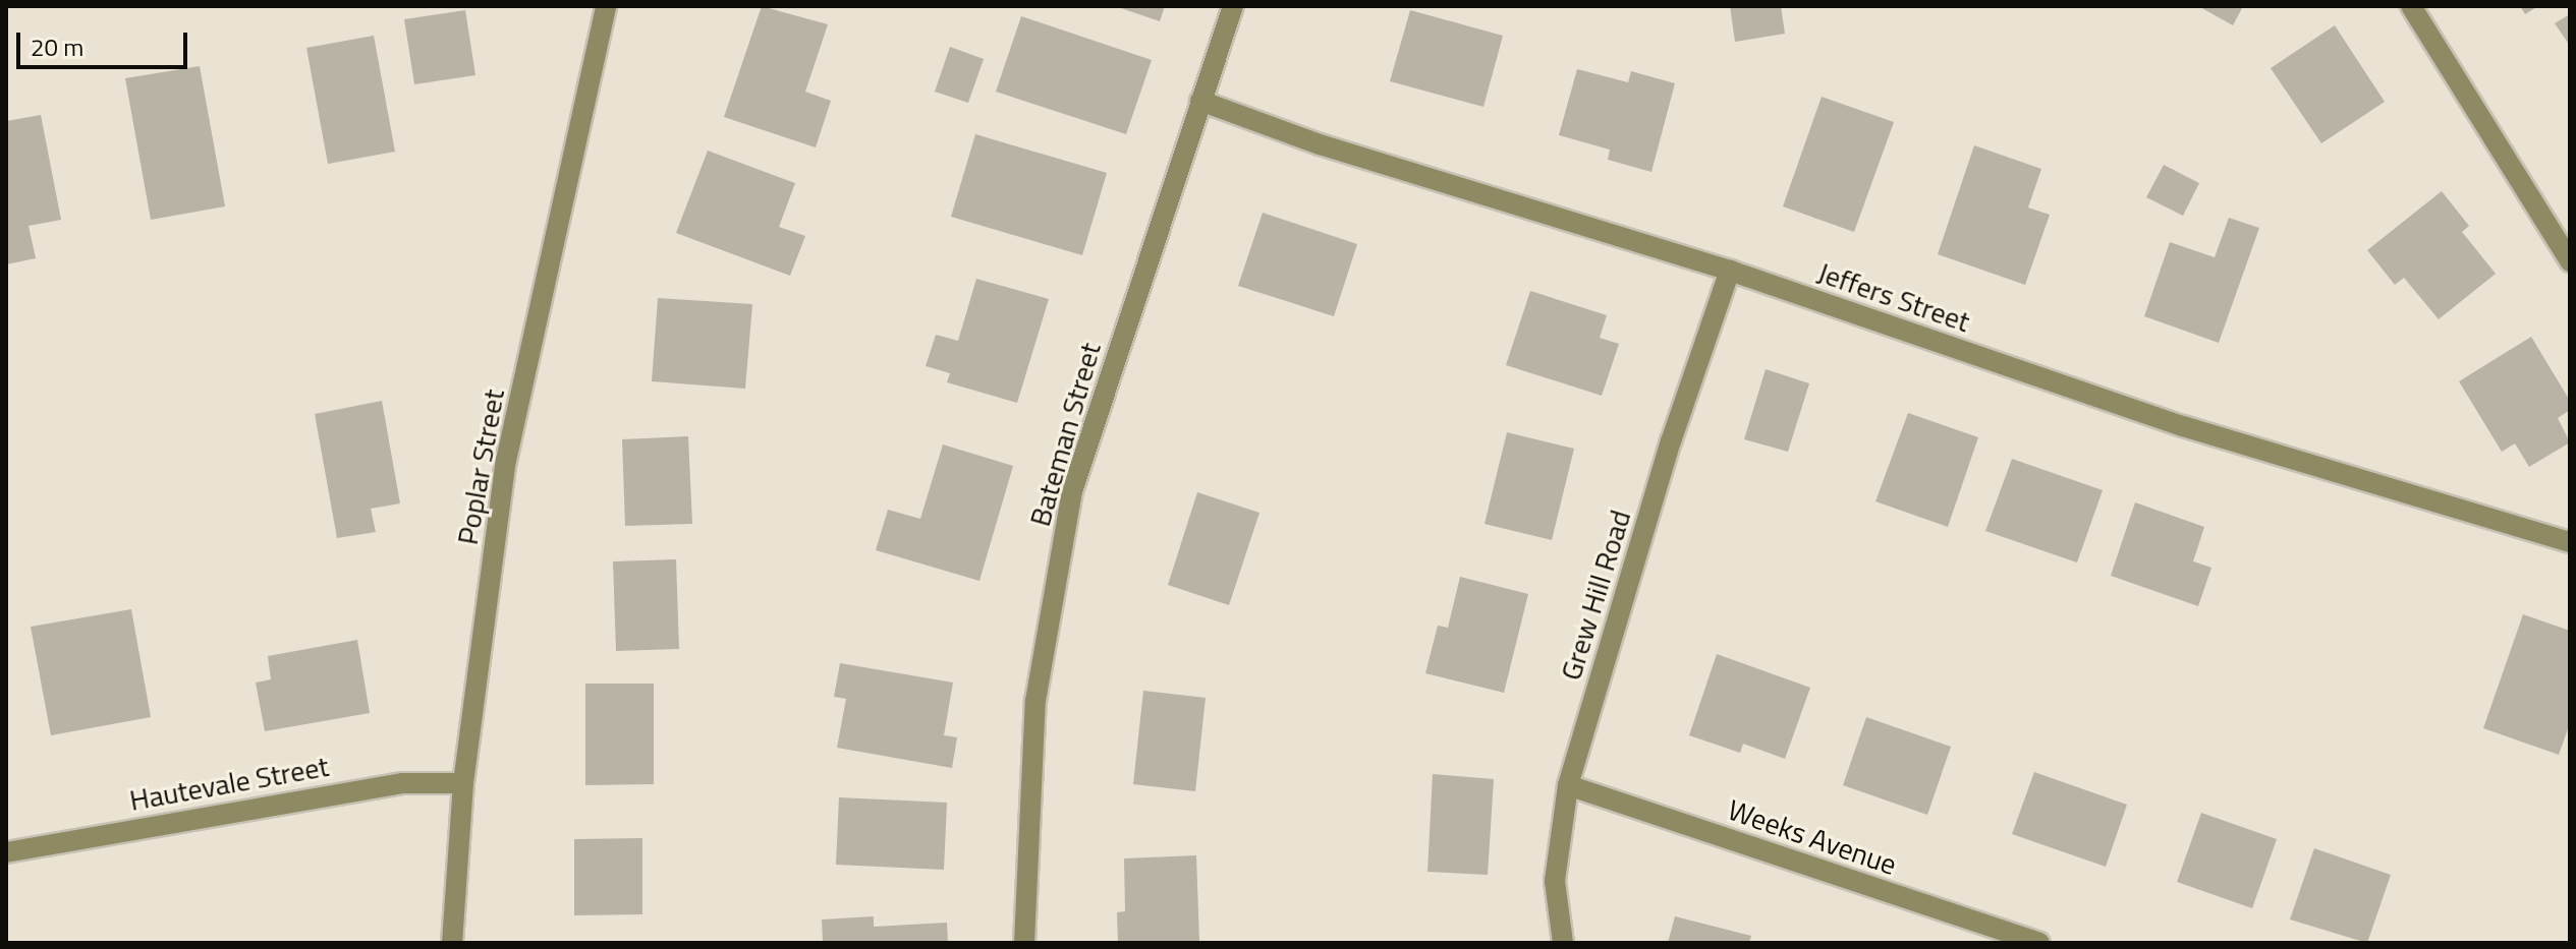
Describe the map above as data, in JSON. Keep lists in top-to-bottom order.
{
  "streets": {
    "street": [
      "Jeffers Street",
      "Bateman Street",
      "Poplar Street",
      "Grew Hill Road",
      "Hautevale Street",
      "Weeks Avenue"
    ]
  },
  "crossings": [
    ["Jeffers Street", "Bateman Street"],
    ["Jeffers Street", "Grew Hill Road"],
    ["Poplar Street", "Hautevale Street"],
    ["Grew Hill Road", "Weeks Avenue"]
  ],
  "scale_bar": "20 m"
}
